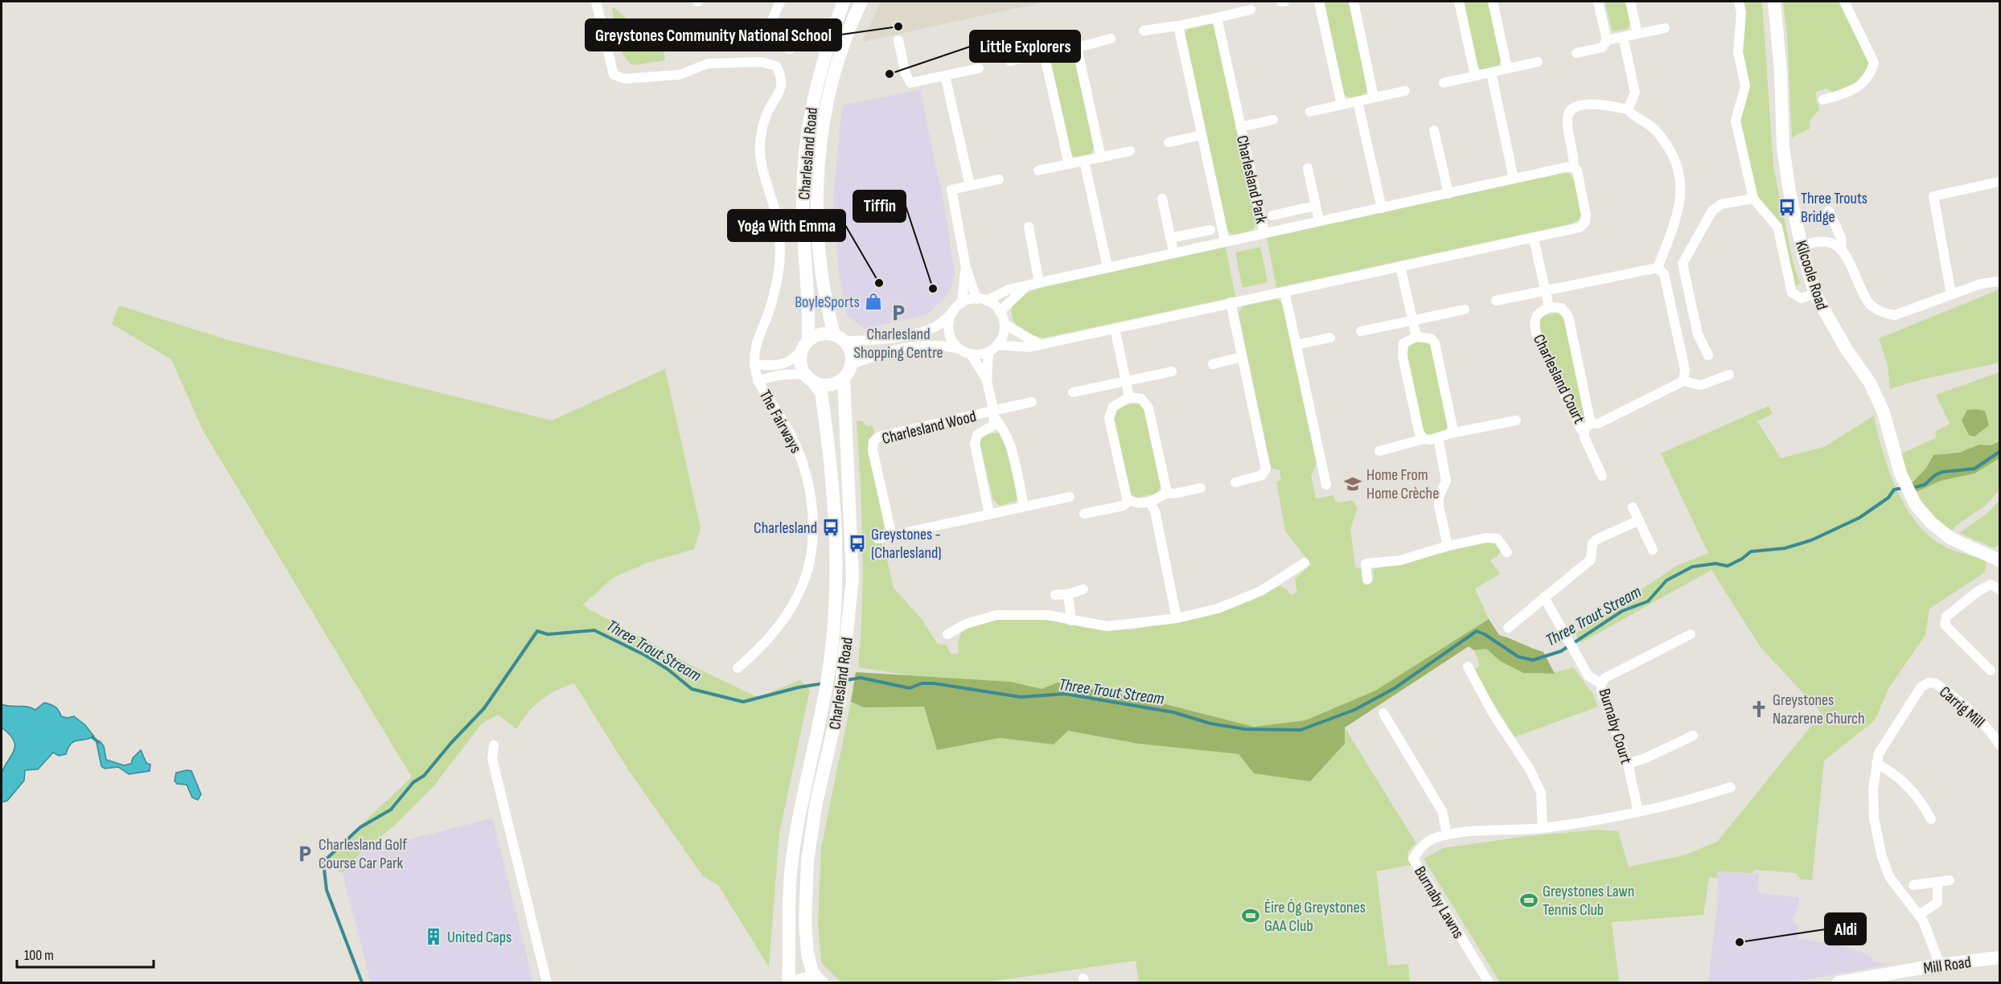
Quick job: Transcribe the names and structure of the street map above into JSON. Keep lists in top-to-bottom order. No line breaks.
{"streets":{"main road":["Charlesland Road","Kilcoole Road","Mill Road"],"street":["Charlesland Park","Charlesland Court","The Fairways","Charlesland Wood","Carrig Mill","Burnaby Court","Burnaby Lawns"]},"crossings":[["Charlesland Road","The Fairways"],["Carrig Mill","Mill Road"],["Burnaby Court","Burnaby Lawns"]],"water":["Three Trout Stream"],"places":{"other":["Greystones Community National School","Little Explorers","Yoga With Emma","Tiffin","Aldi"],"bus stop":["Three Trouts Bridge","Charlesland","Greystones - (Charlesland)"],"shop":["BoyleSports"],"parking":["Charlesland Shopping Centre","Charlesland Golf Course Car Park"],"school or university":["Home From Home Crèche"],"church":["Greystones Nazarene Church"],"sports":["Greystones Lawn Tennis Club","Éire Óg Greystones GAA Club"],"building":["United Caps"]},"scale_bar":"100 m"}
